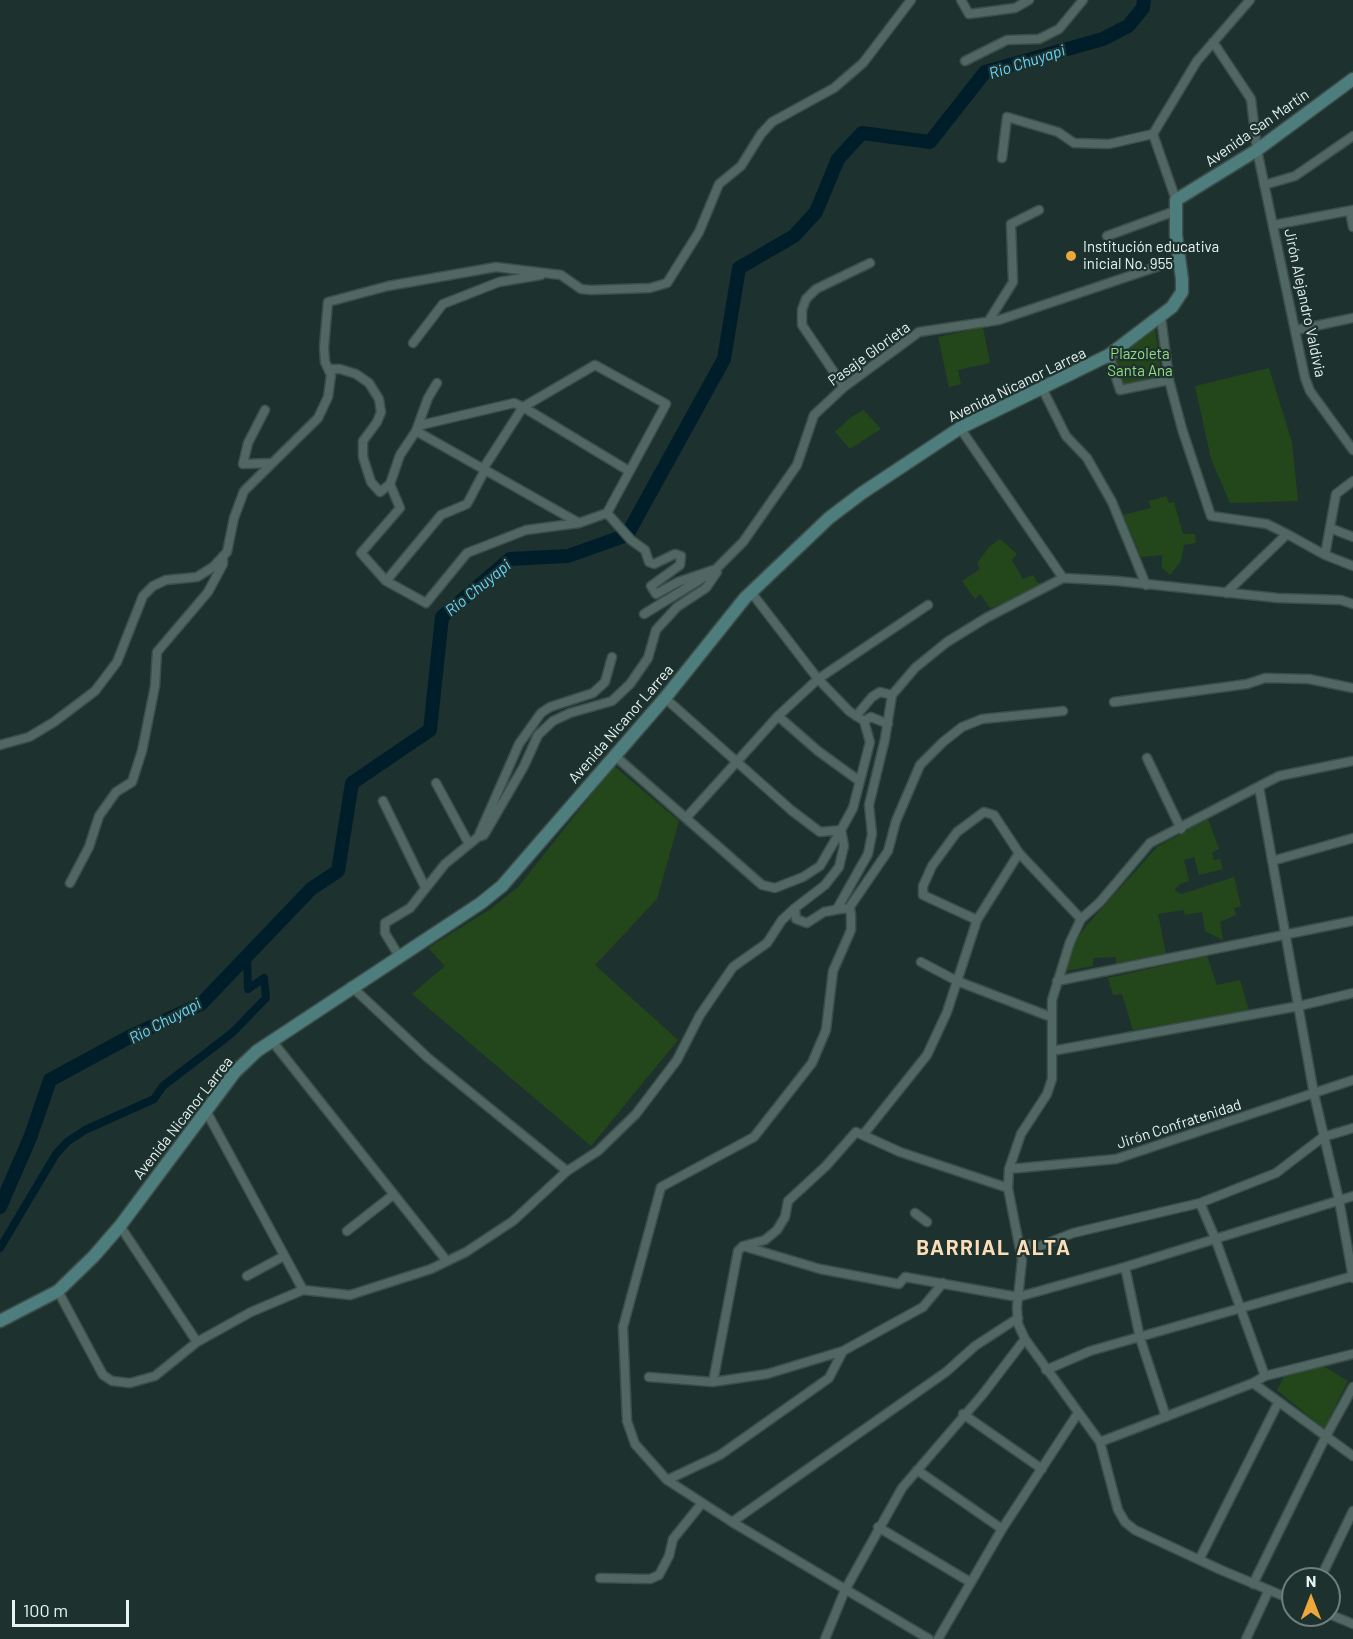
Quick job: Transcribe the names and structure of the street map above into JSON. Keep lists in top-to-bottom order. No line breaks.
{"streets":{"main road":["Avenida San Martín","Avenida Nicanor Larrea"],"street":["Jirón Alejandro Valdivia","Pasaje Glorieta","Jirón Confratenidad"]},"crossings":[["Avenida San Martín","Jirón Alejandro Valdivia"],["Avenida San Martín","Avenida Nicanor Larrea"],["Pasaje Glorieta","Avenida Nicanor Larrea"]],"districts":["BARRIAL ALTA"],"water":["Rio Chuyapi"],"parks":["Plazoleta Santa Ana"],"places":["Institución educativa inicial No. 955"],"scale_bar":"100 m","north":"top"}
